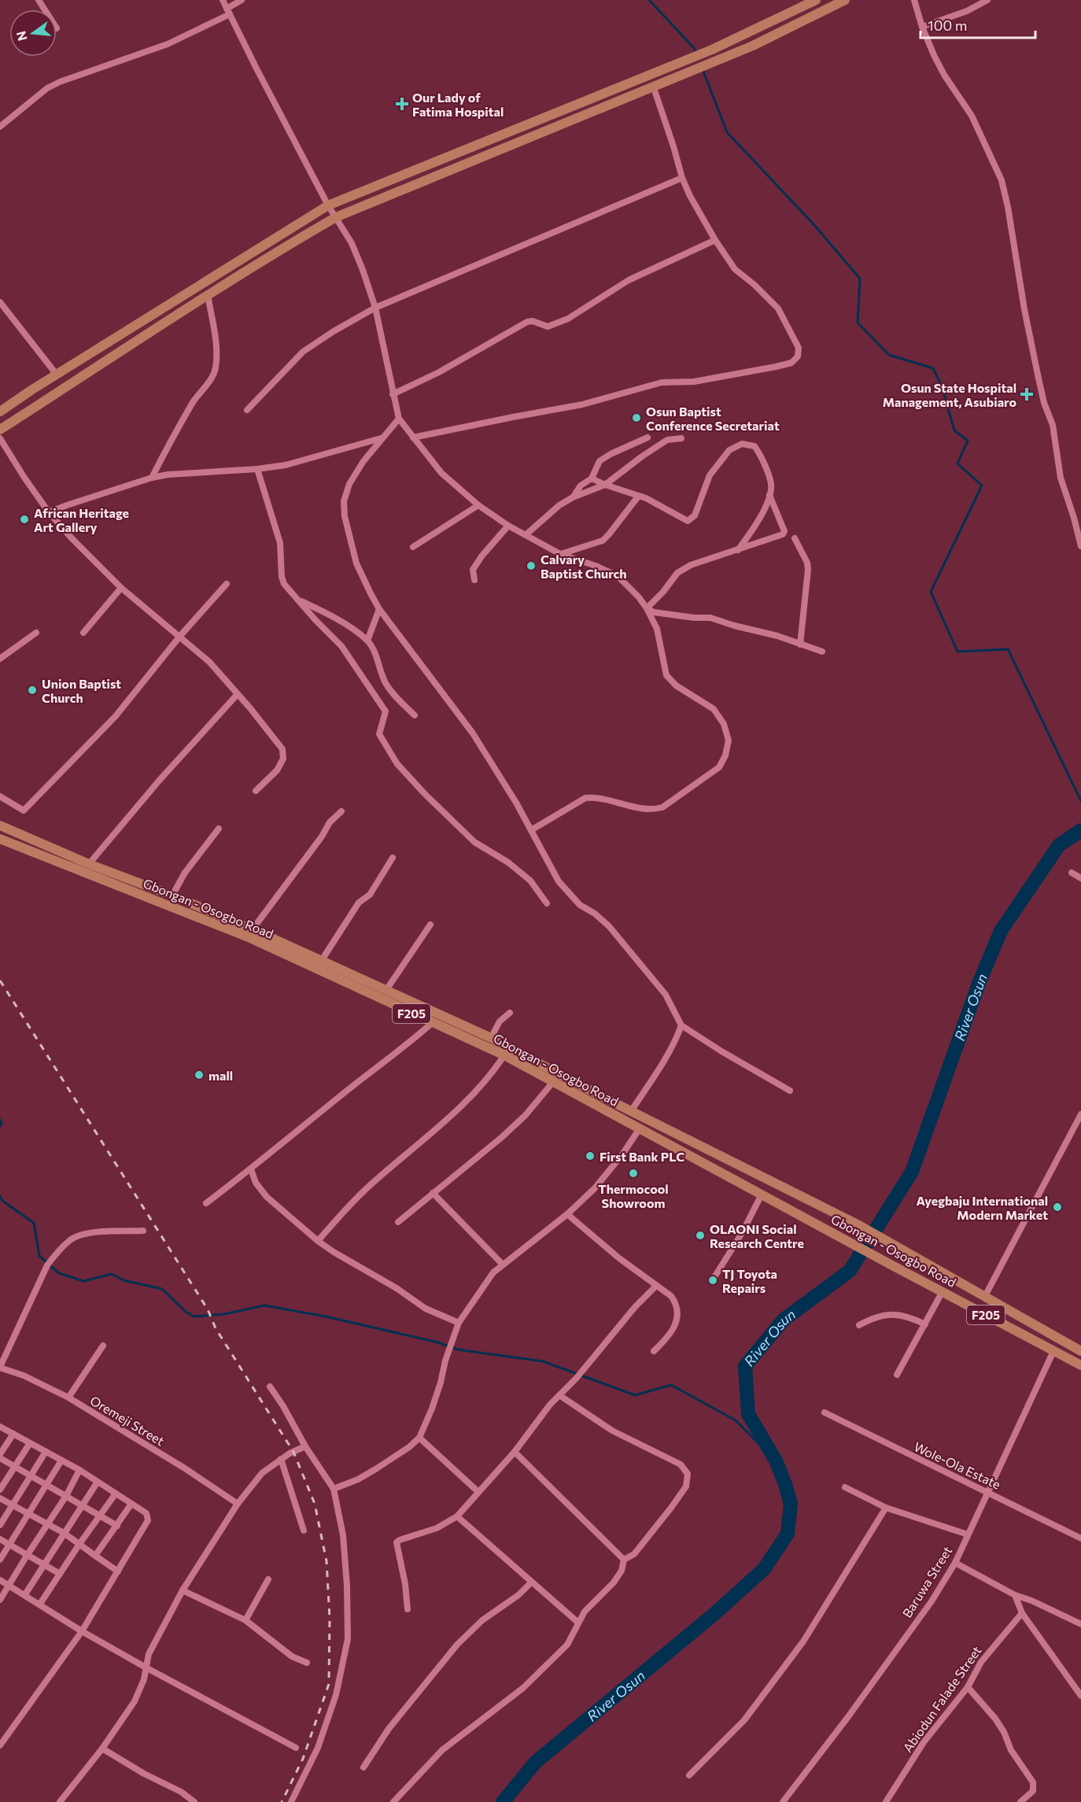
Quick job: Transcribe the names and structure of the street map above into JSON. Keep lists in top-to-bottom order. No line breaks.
{"streets":{"main road":["Gbongan - Osogbo Road","F205"],"street":["Oremeji Street","Wole-Ola Estate","Baruwa Street","Abiodun Falade Street"]},"crossings":[["Gbongan - Osogbo Road","Baruwa Street"],["Wole-Ola Estate","Baruwa Street"]],"water":["River Osun"],"places":{"health":["Our Lady of Fatima Hospital","Osun State Hospital Management, Asubiaro"],"other":["Osun Baptist Conference Secretariat","African Heritage Art Gallery","Calvary Baptist Church","Union Baptist Church","mall","First Bank PLC","Thermocool Showroom","Ayegbaju International Modern Market","OLAONI Social Research Centre","TJ Toyota Repairs"]},"scale_bar":"100 m","north":"left"}
